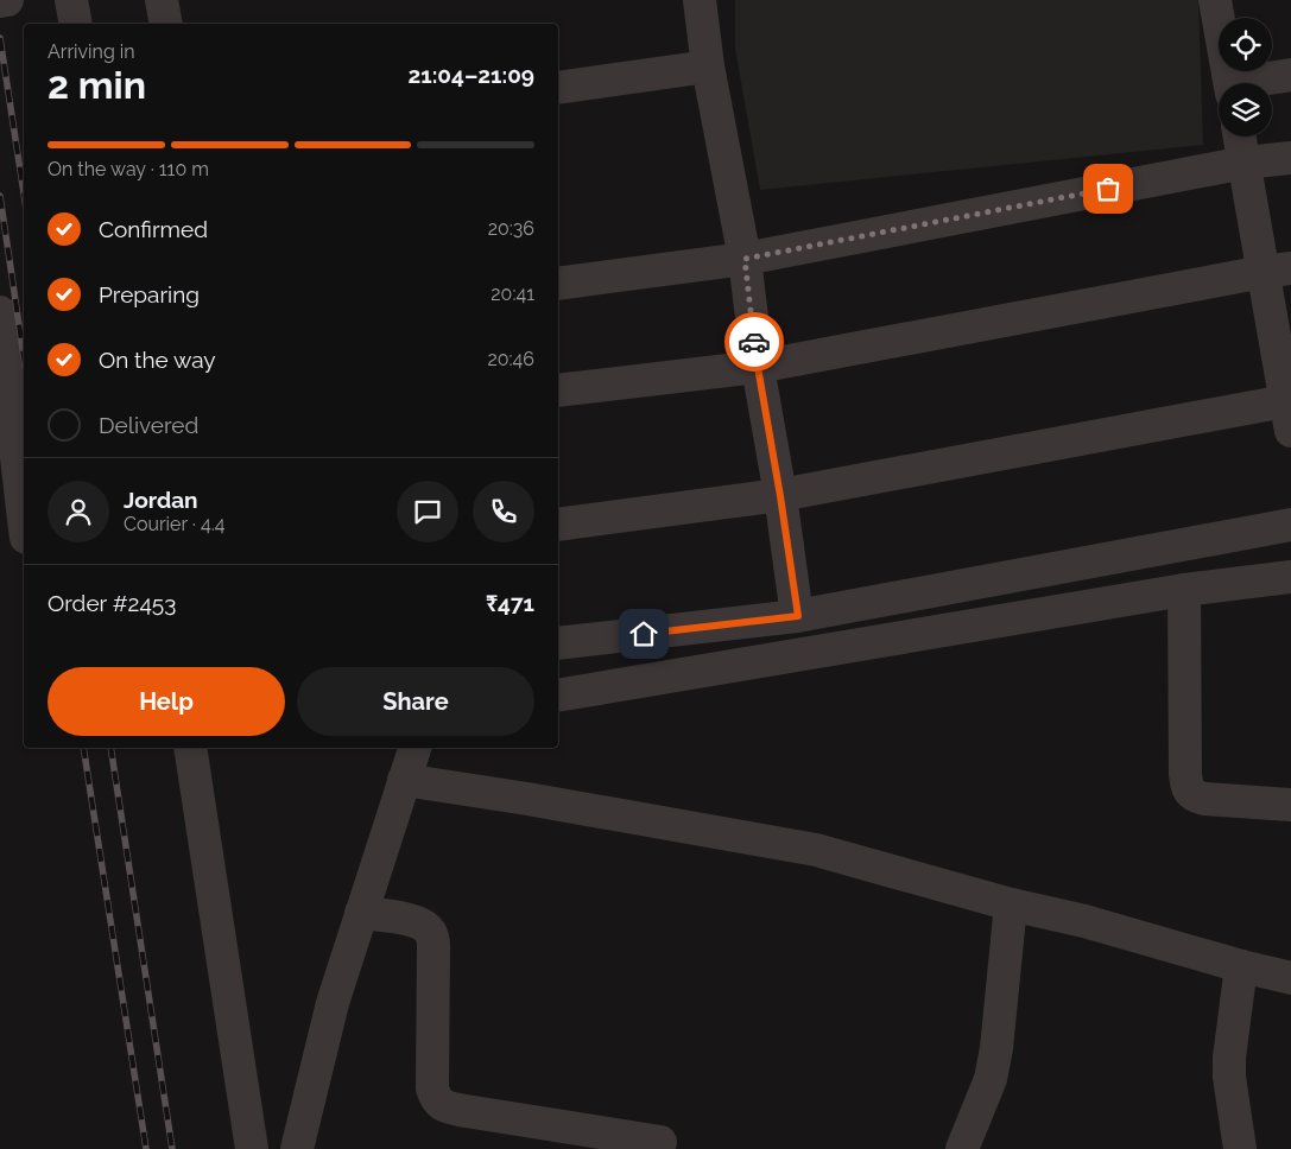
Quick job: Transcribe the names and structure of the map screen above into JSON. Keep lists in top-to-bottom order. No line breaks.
{"page":{"heading":["2 min","Arriving in","21:04–21:09"],"panel":["Jordan","Courier · 4.4","Order #2453","₹471"],"bar":"On the way · 110 m","list":[["Confirmed","20:36"],["Preparing","20:41"],["On the way","20:46"],"Delivered"],"buttons":["Help","Share"]}}
